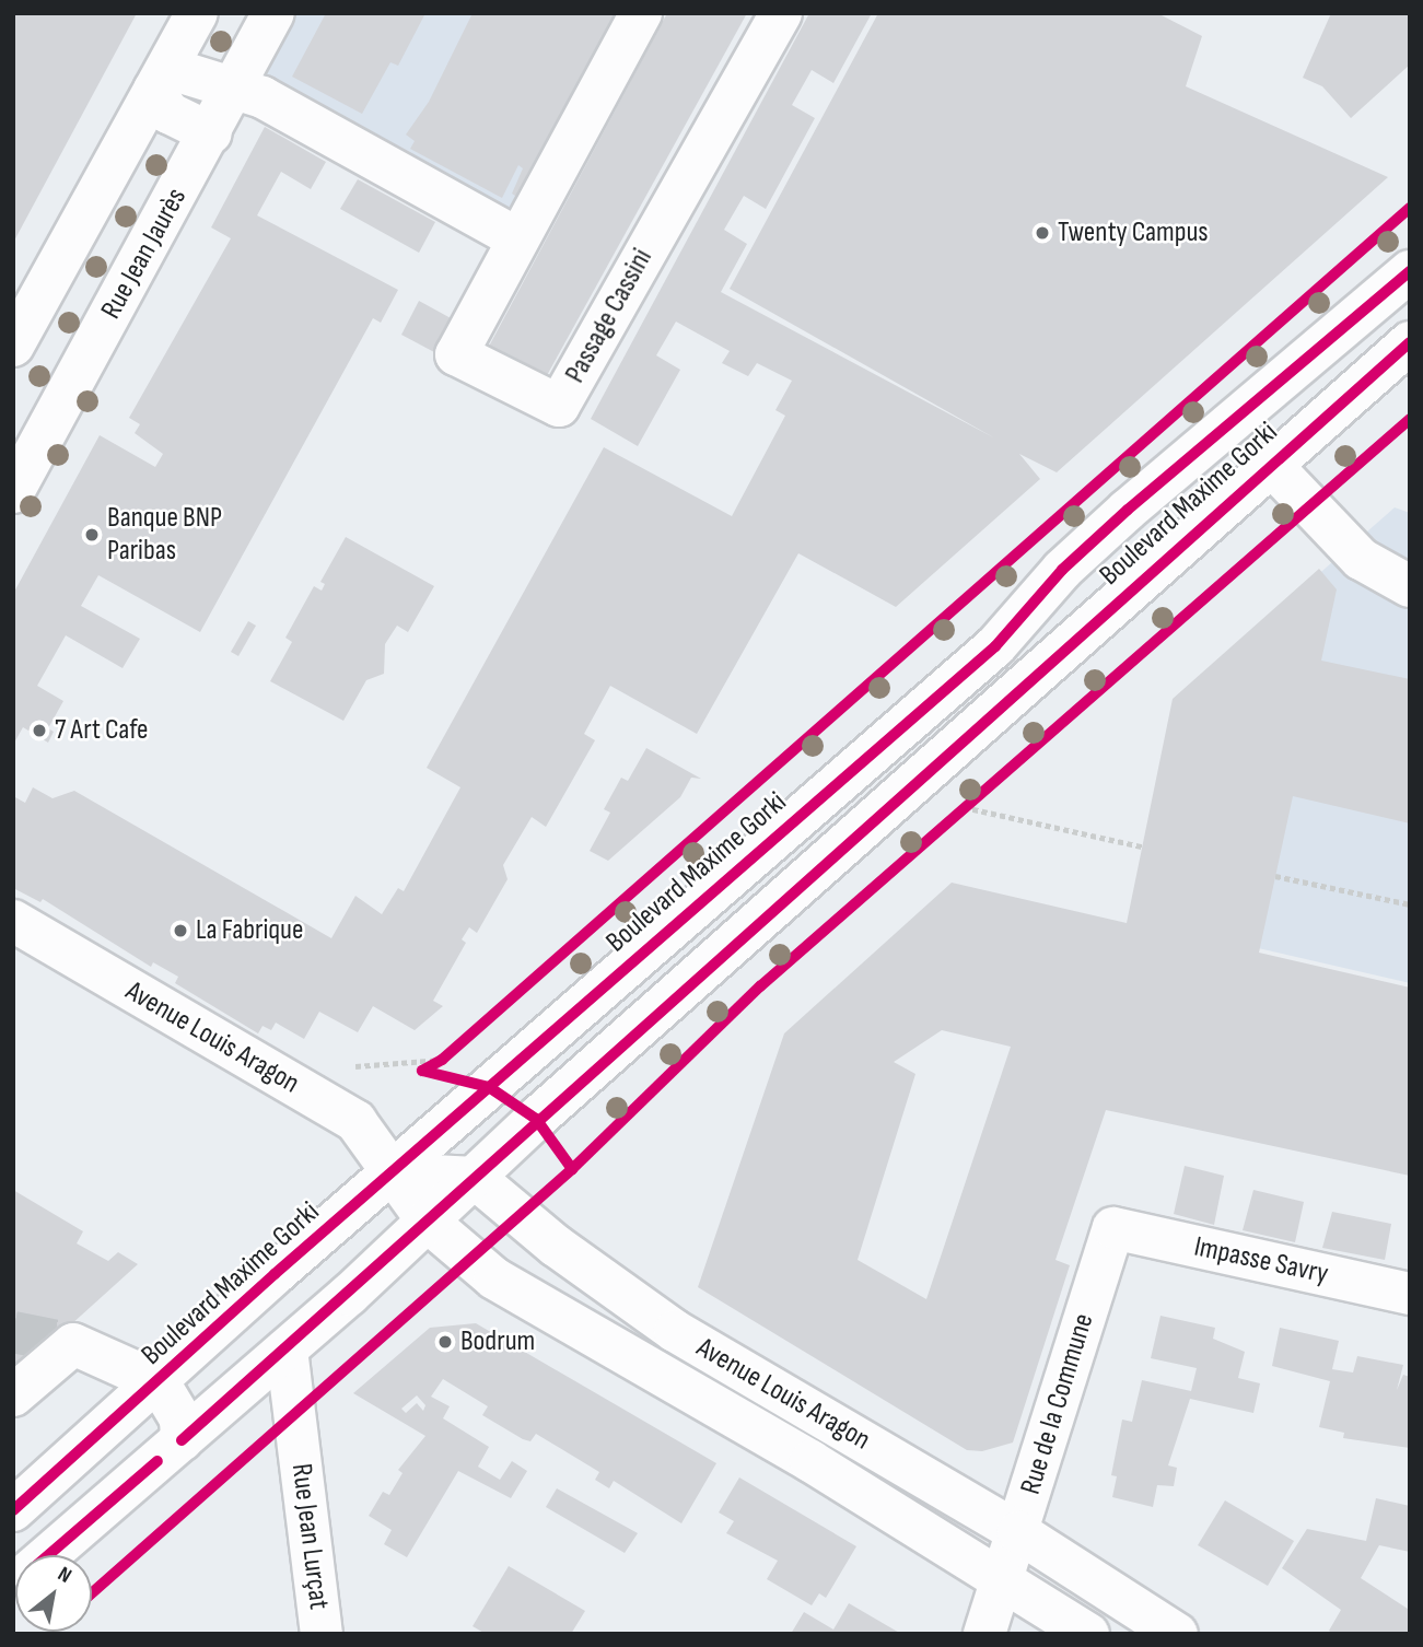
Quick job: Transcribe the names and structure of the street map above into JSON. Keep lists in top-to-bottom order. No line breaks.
{"streets":{"main road":["Rue Jean Jaurès","Passage Cassini","Boulevard Maxime Gorki","Avenue Louis Aragon","Impasse Savry","Rue de la Commune","Rue Jean Lurçat"]},"crossings":[["Boulevard Maxime Gorki","Avenue Louis Aragon"],["Boulevard Maxime Gorki","Rue Jean Lurçat"],["Avenue Louis Aragon","Rue de la Commune"],["Impasse Savry","Rue de la Commune"]],"places":["Twenty Campus","Banque BNP Paribas","7 Art Cafe","La Fabrique","Bodrum"],"north":"top right"}
